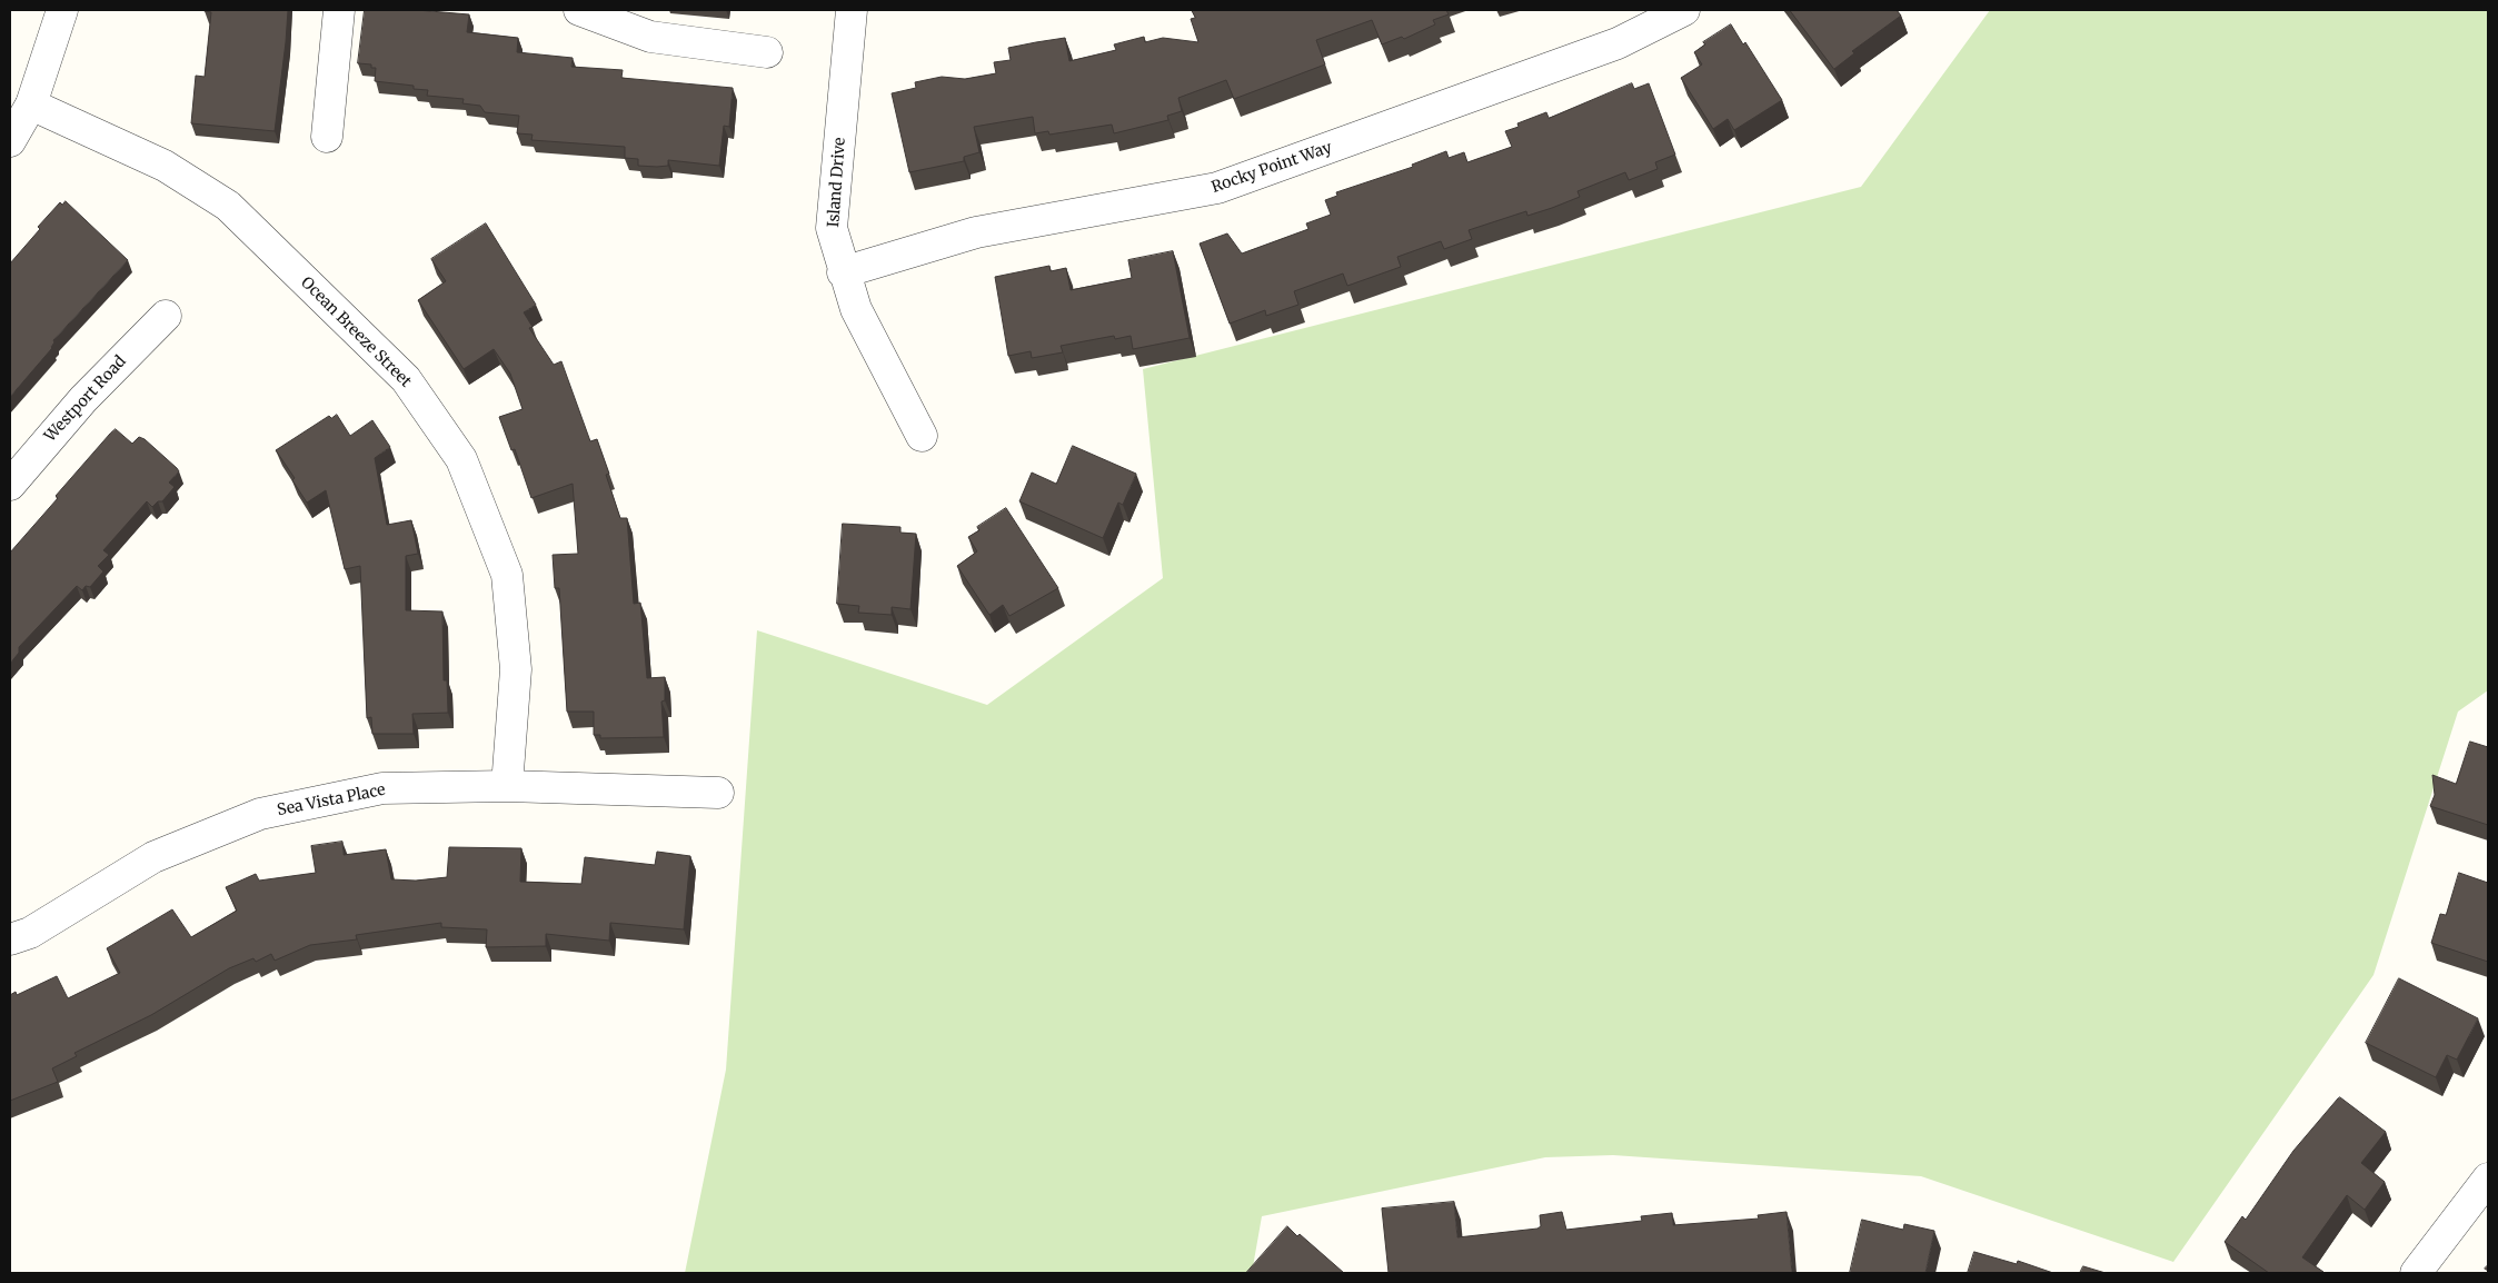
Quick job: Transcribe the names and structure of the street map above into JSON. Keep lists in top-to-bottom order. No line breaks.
{"streets":{"street":["Rocky Point Way","Island Drive","Ocean Breeze Street","Westport Road","Sea Vista Place"]},"crossings":[["Rocky Point Way","Island Drive"],["Ocean Breeze Street","Sea Vista Place"]]}
